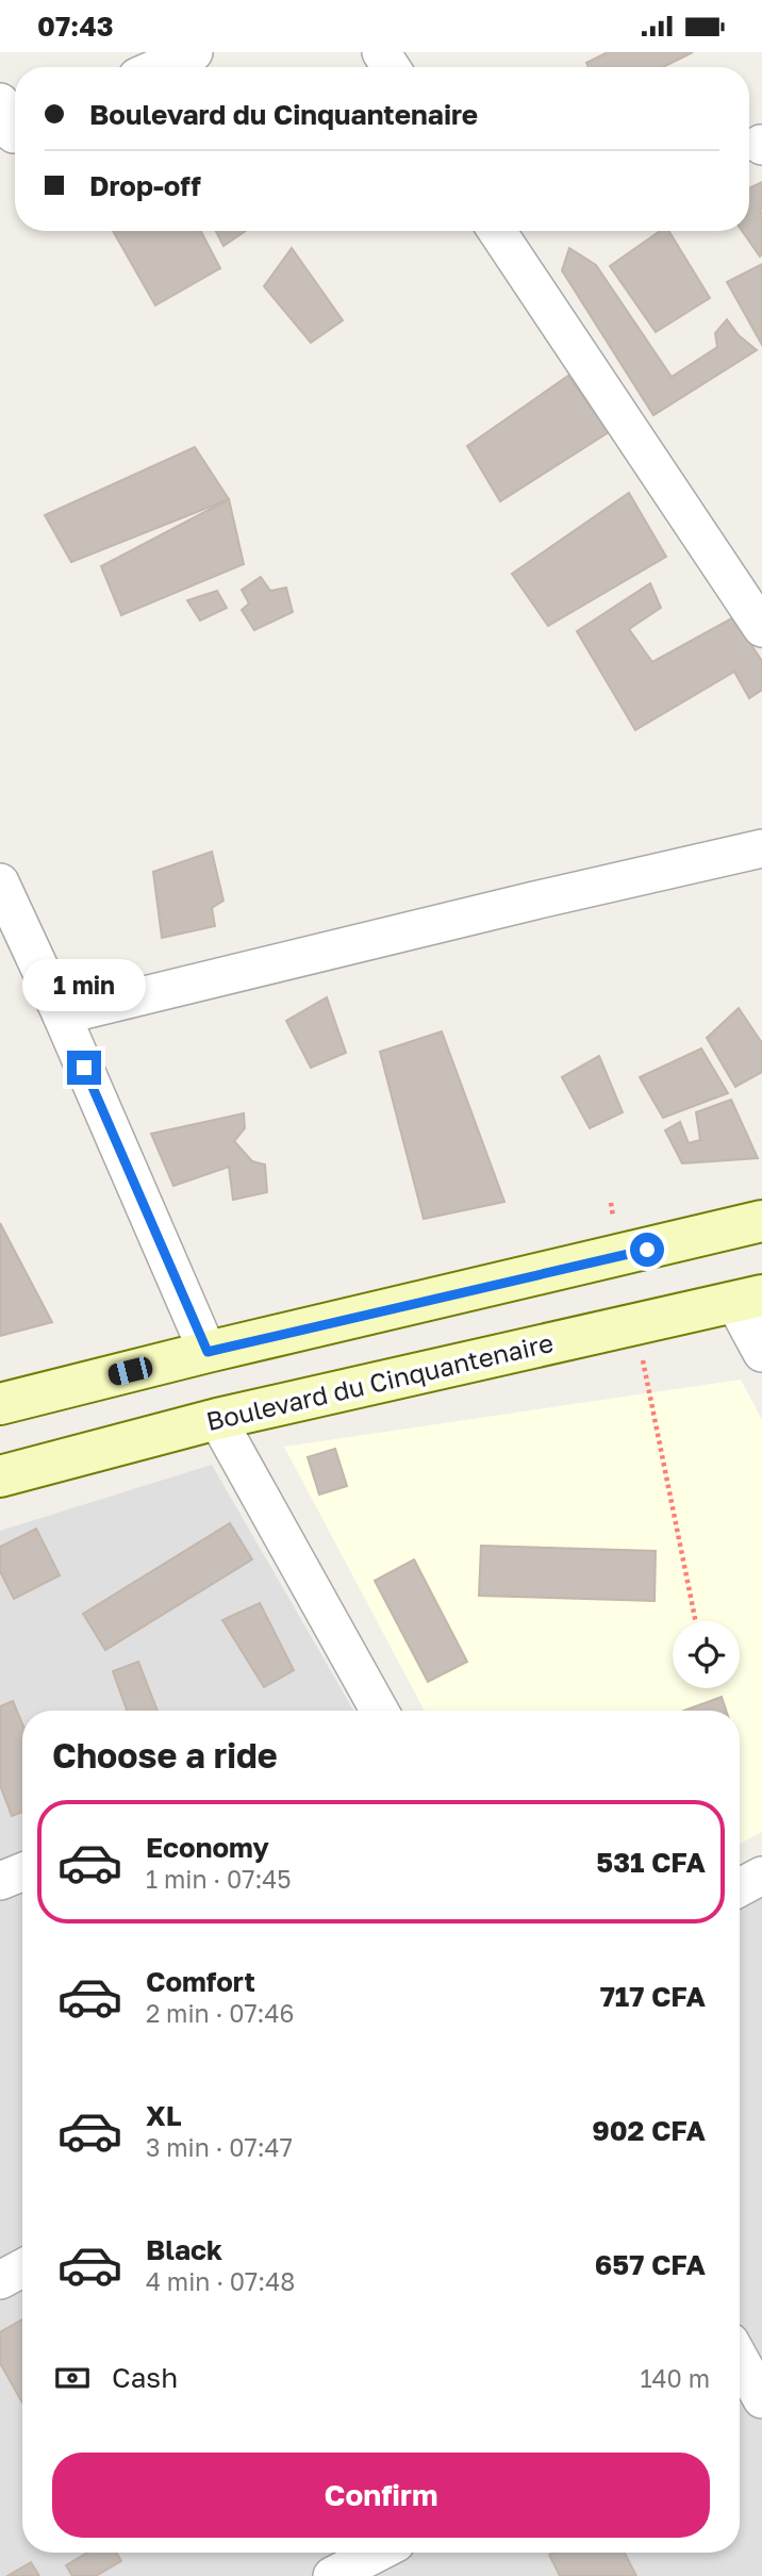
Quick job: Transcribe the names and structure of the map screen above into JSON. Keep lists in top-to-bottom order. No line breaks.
{"streets":{"main road":["Boulevard du Cinquantenaire"]},"page":{"status":"07:43","banner":["Boulevard du Cinquantenaire","Drop-off"],"bubble":"1 min","heading":"Choose a ride","list":[{"name":"Economy","note":"1 min · 07:45","value":"531 CFA"},{"name":"Comfort","note":"2 min · 07:46","value":"717 CFA"},{"name":"XL","note":"3 min · 07:47","value":"902 CFA"},{"name":"Black","note":"4 min · 07:48","value":"657 CFA"}],"pay":["Cash","140 m"],"buttons":"Confirm"}}
